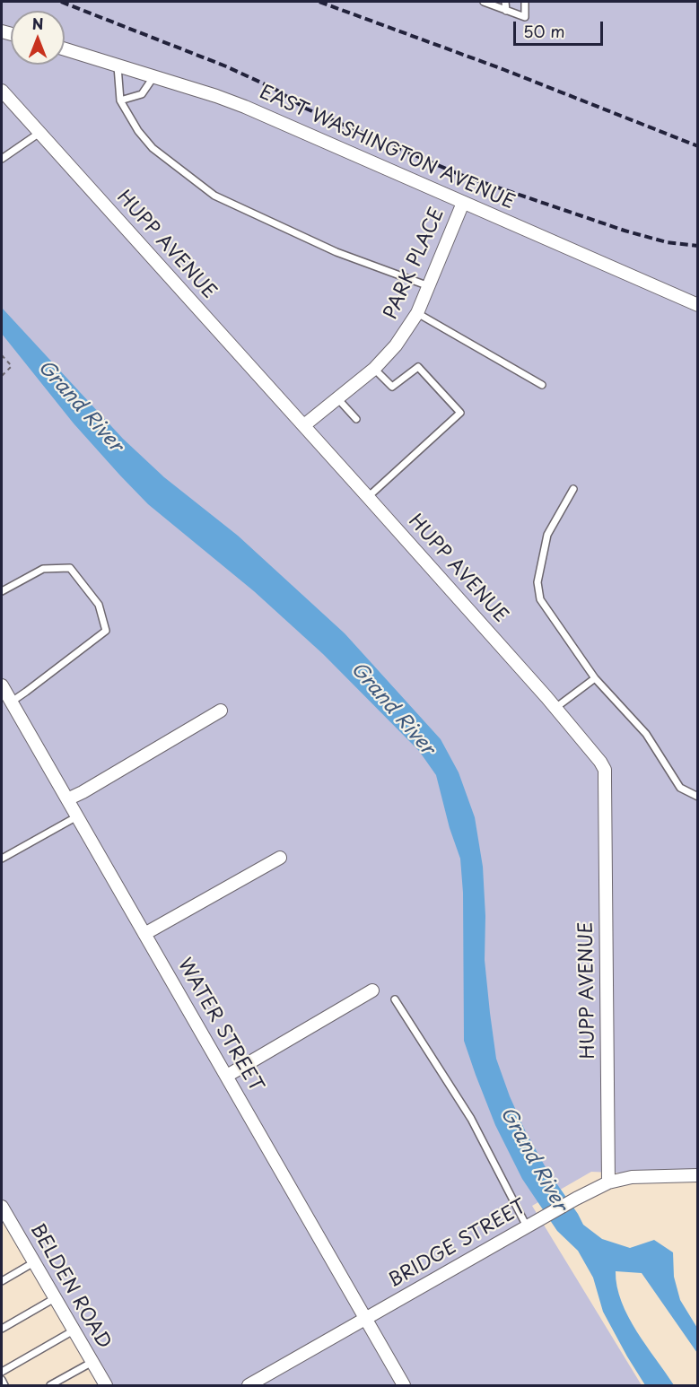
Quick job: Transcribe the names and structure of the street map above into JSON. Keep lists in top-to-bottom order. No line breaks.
{"streets":{"street":["EAST WASHINGTON AVENUE","HUPP AVENUE","PARK PLACE","WATER STREET","BRIDGE STREET","BELDEN ROAD"]},"crossings":[["EAST WASHINGTON AVENUE","PARK PLACE"],["HUPP AVENUE","PARK PLACE"],["HUPP AVENUE","BRIDGE STREET"],["WATER STREET","BRIDGE STREET"]],"water":["Grand River"],"scale_bar":"50 m","north":"top"}
